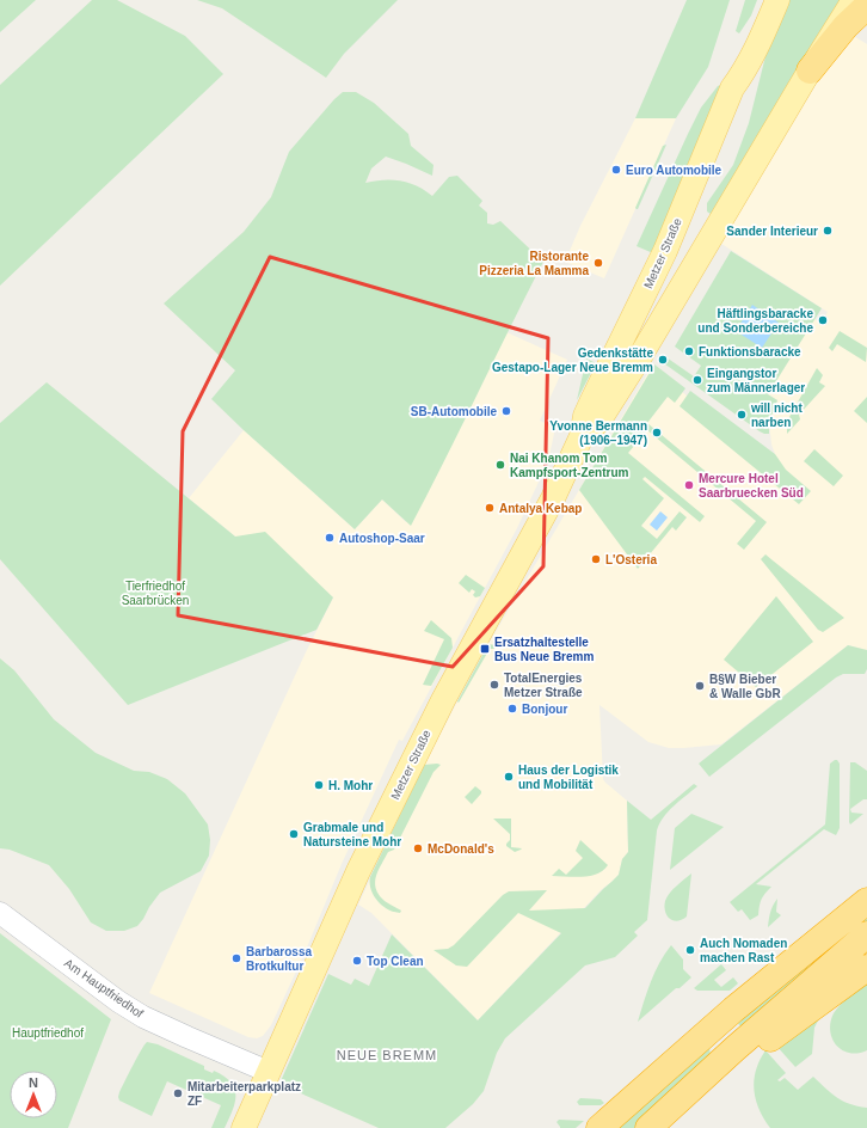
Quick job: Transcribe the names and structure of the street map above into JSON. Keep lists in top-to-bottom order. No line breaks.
{"streets":{"main road":["Metzer Straße","Am Hauptfriedhof"]},"crossings":[["Metzer Straße","Am Hauptfriedhof"]],"districts":["NEUE BREMM"],"parks":["Tierfriedhof Saarbrücken","Hauptfriedhof"],"places":{"other":["Euro Automobile","Sander Interieur","Ristorante Pizzeria La Mamma","Häftlingsbaracke und Sonderbereiche","Funktionsbaracke","Gedenkstätte Gestapo-Lager Neue Bremm","Eingangstor zum Männerlager","SB-Automobile","will nicht narben","Yvonne Bermann (1906–1947)","Nai Khanom Tom Kampfsport-Zentrum","Mercure Hotel Saarbruecken Süd","Antalya Kebap","Autoshop-Saar","L'Osteria","TotalEnergies Metzer Straße","B§W Bieber & Walle GbR","Bonjour","Haus der Logistik und Mobilität","H. Mohr","Grabmale und Natursteine Mohr","McDonald's","Auch Nomaden machen Rast","Barbarossa Brotkultur","Top Clean","Mitarbeiterparkplatz ZF"],"transit":["Ersatzhaltestelle Bus Neue Bremm"]},"north":"top"}
